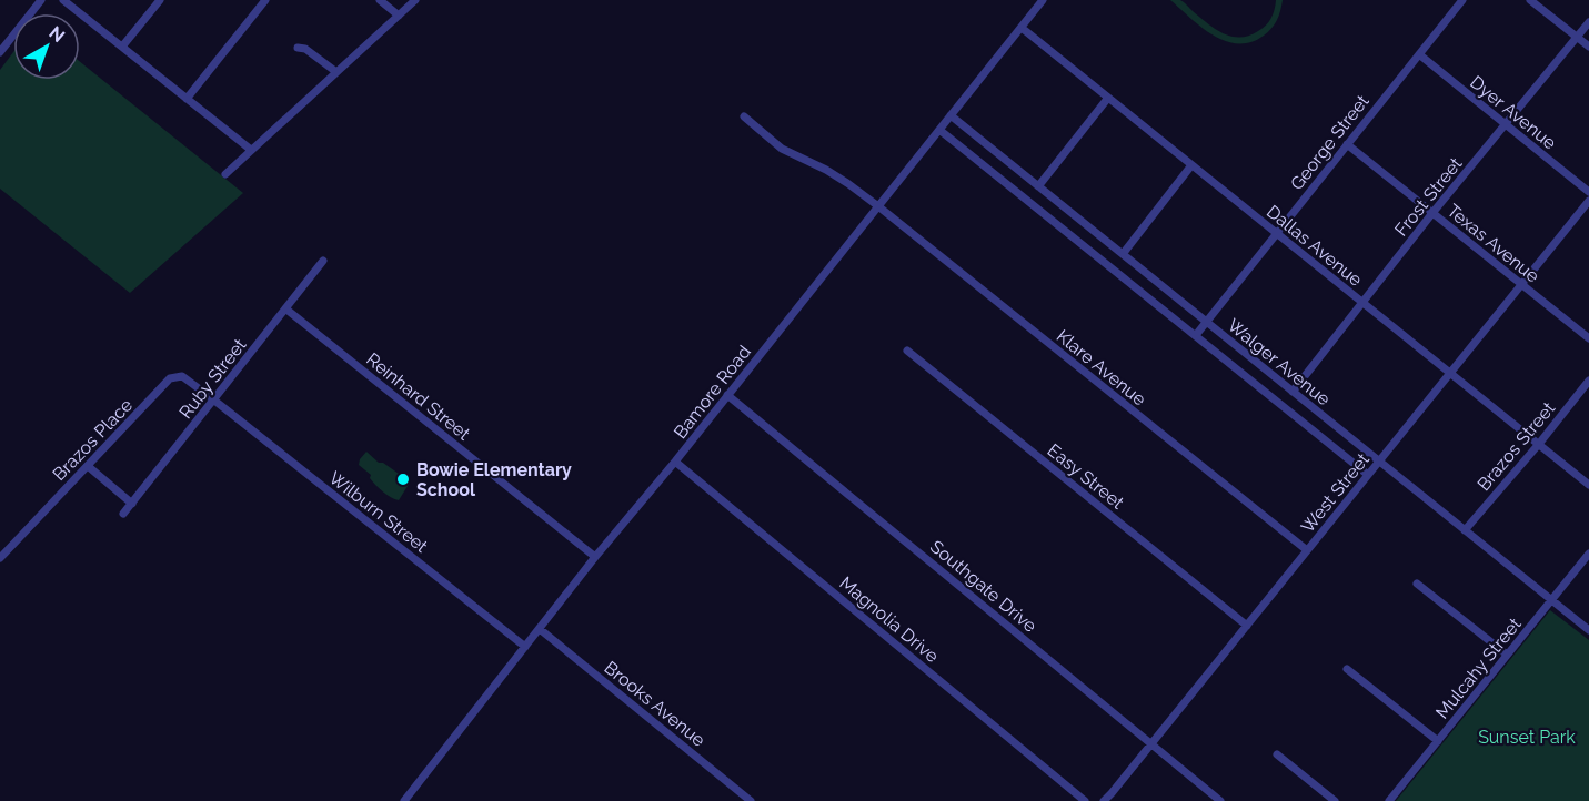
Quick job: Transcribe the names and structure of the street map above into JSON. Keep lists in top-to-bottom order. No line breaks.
{"streets":{"street":["Dyer Avenue","George Street","Frost Street","Texas Avenue","Dallas Avenue","Walger Avenue","Klare Avenue","Ruby Street","Bamore Road","Reinhard Street","Brazos Place","Brazos Street","Easy Street","West Street","Wilburn Street","Southgate Drive","Magnolia Drive","Mulcahy Street","Brooks Avenue"]},"crossings":[["Dyer Avenue","George Street"],["Dyer Avenue","Frost Street"],["George Street","Texas Avenue"],["George Street","Dallas Avenue"],["George Street","Walger Avenue"],["Frost Street","Texas Avenue"],["Frost Street","Dallas Avenue"],["Frost Street","Walger Avenue"],["Texas Avenue","West Street"],["Dallas Avenue","Bamore Road"],["Dallas Avenue","Brazos Street"],["Dallas Avenue","West Street"],["Walger Avenue","Bamore Road"],["Walger Avenue","Brazos Street"],["Walger Avenue","West Street"],["Walger Avenue","Mulcahy Street"],["Klare Avenue","Bamore Road"],["Klare Avenue","West Street"],["Ruby Street","Reinhard Street"],["Ruby Street","Brazos Place"],["Ruby Street","Wilburn Street"],["Bamore Road","Reinhard Street"],["Bamore Road","Wilburn Street"],["Bamore Road","Southgate Drive"],["Bamore Road","Magnolia Drive"],["Bamore Road","Brooks Avenue"],["Brazos Place","Wilburn Street"],["Easy Street","West Street"],["West Street","Southgate Drive"]],"parks":["Sunset Park"],"places":["Bowie Elementary School"],"north":"top right"}
